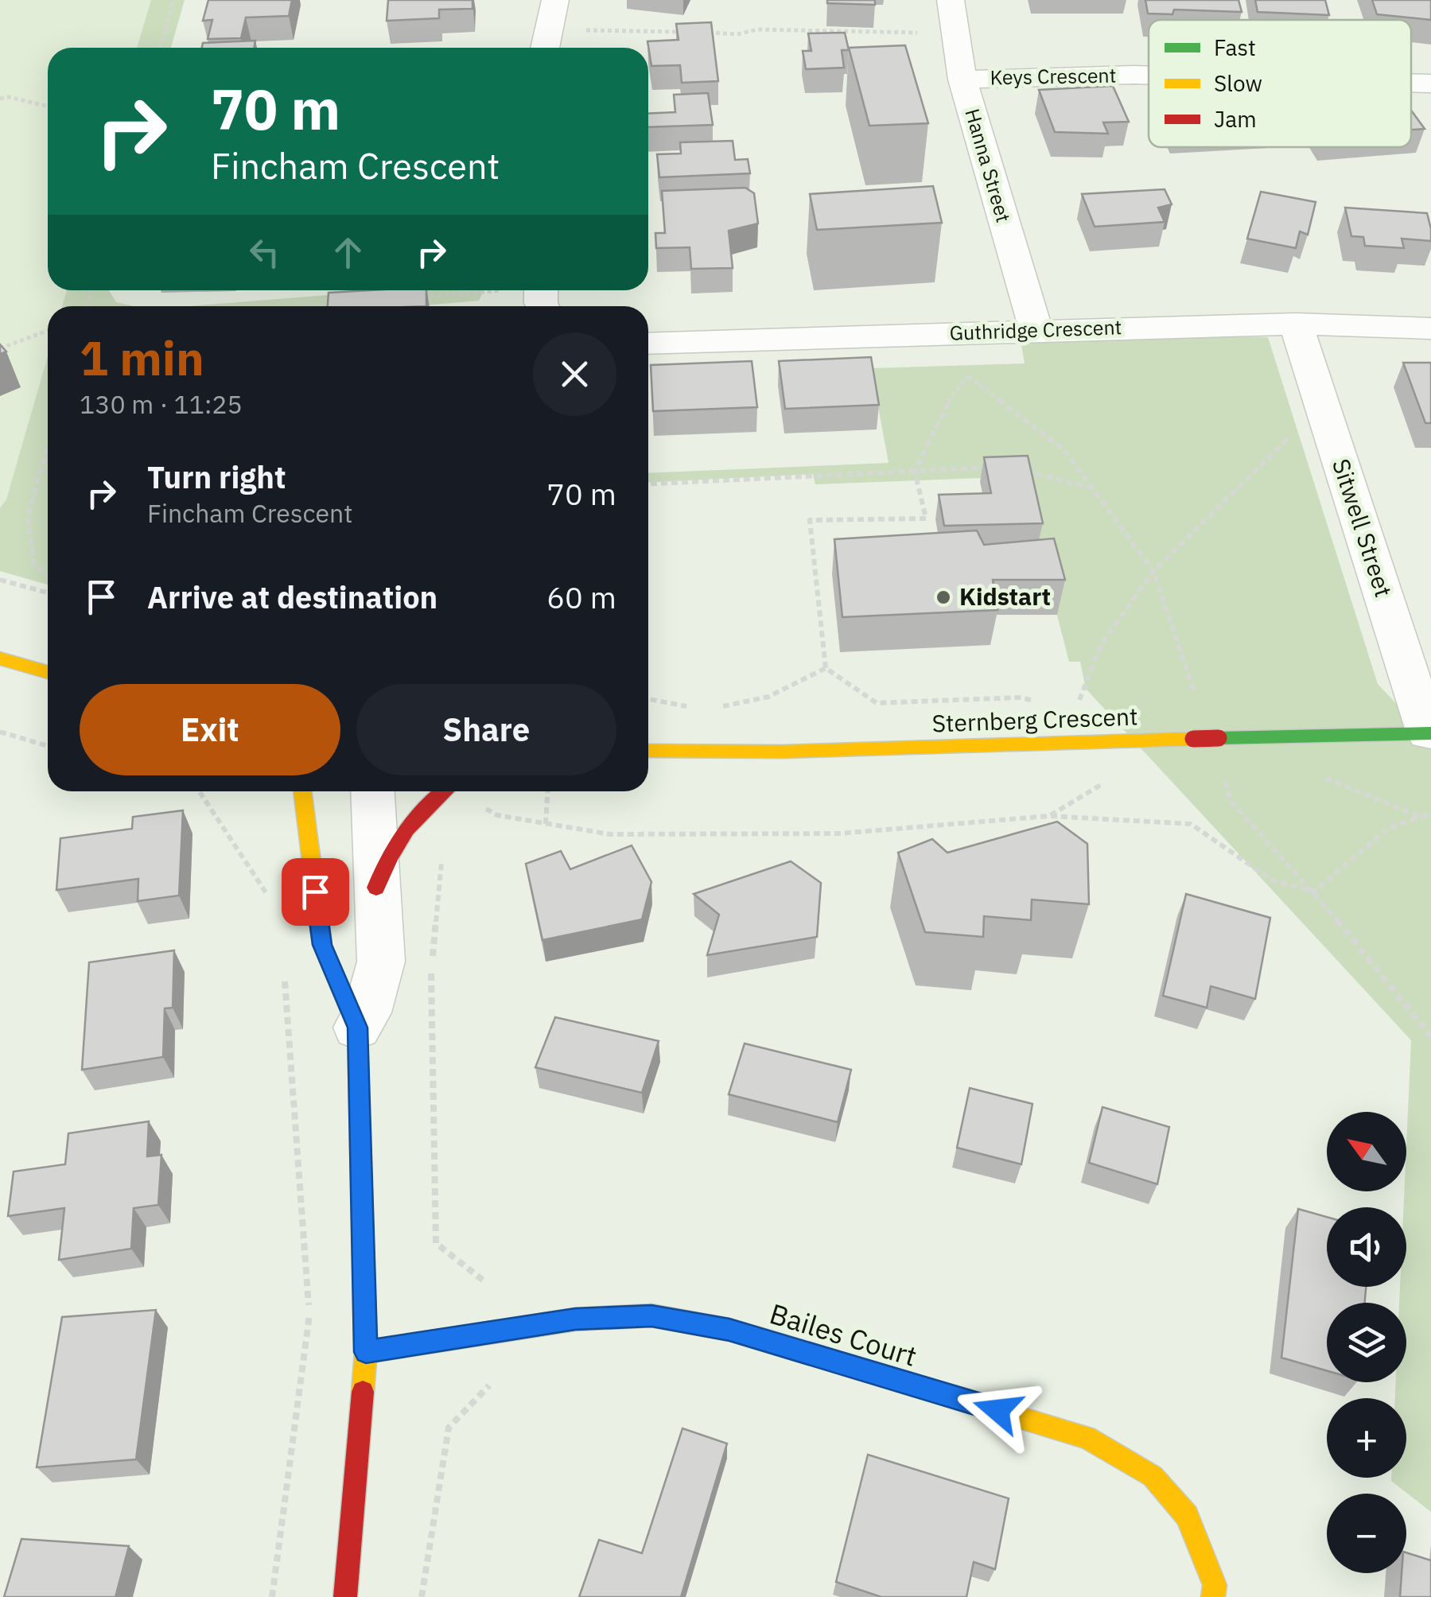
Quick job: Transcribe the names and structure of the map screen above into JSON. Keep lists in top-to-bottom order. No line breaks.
{"streets":{"street":["Keys Crescent","Hanna Street","Guthridge Crescent","Sitwell Street","Sternberg Crescent","Bailes Court"]},"crossings":[["Keys Crescent","Hanna Street"],["Hanna Street","Guthridge Crescent"],["Guthridge Crescent","Sitwell Street"],["Sitwell Street","Sternberg Crescent"]],"places":["Kidstart"],"legend":["Fast","Slow","Jam"],"north":"top left","page":{"turn":["70 m","Fincham Crescent"],"heading":["1 min","130 m · 11:25"],"list":[{"name":"Turn right","note":"Fincham Crescent","value":"70 m"},{"name":"Arrive at destination","value":"60 m"}],"buttons":["Exit","Share"],"map_buttons":["+","−"]}}
